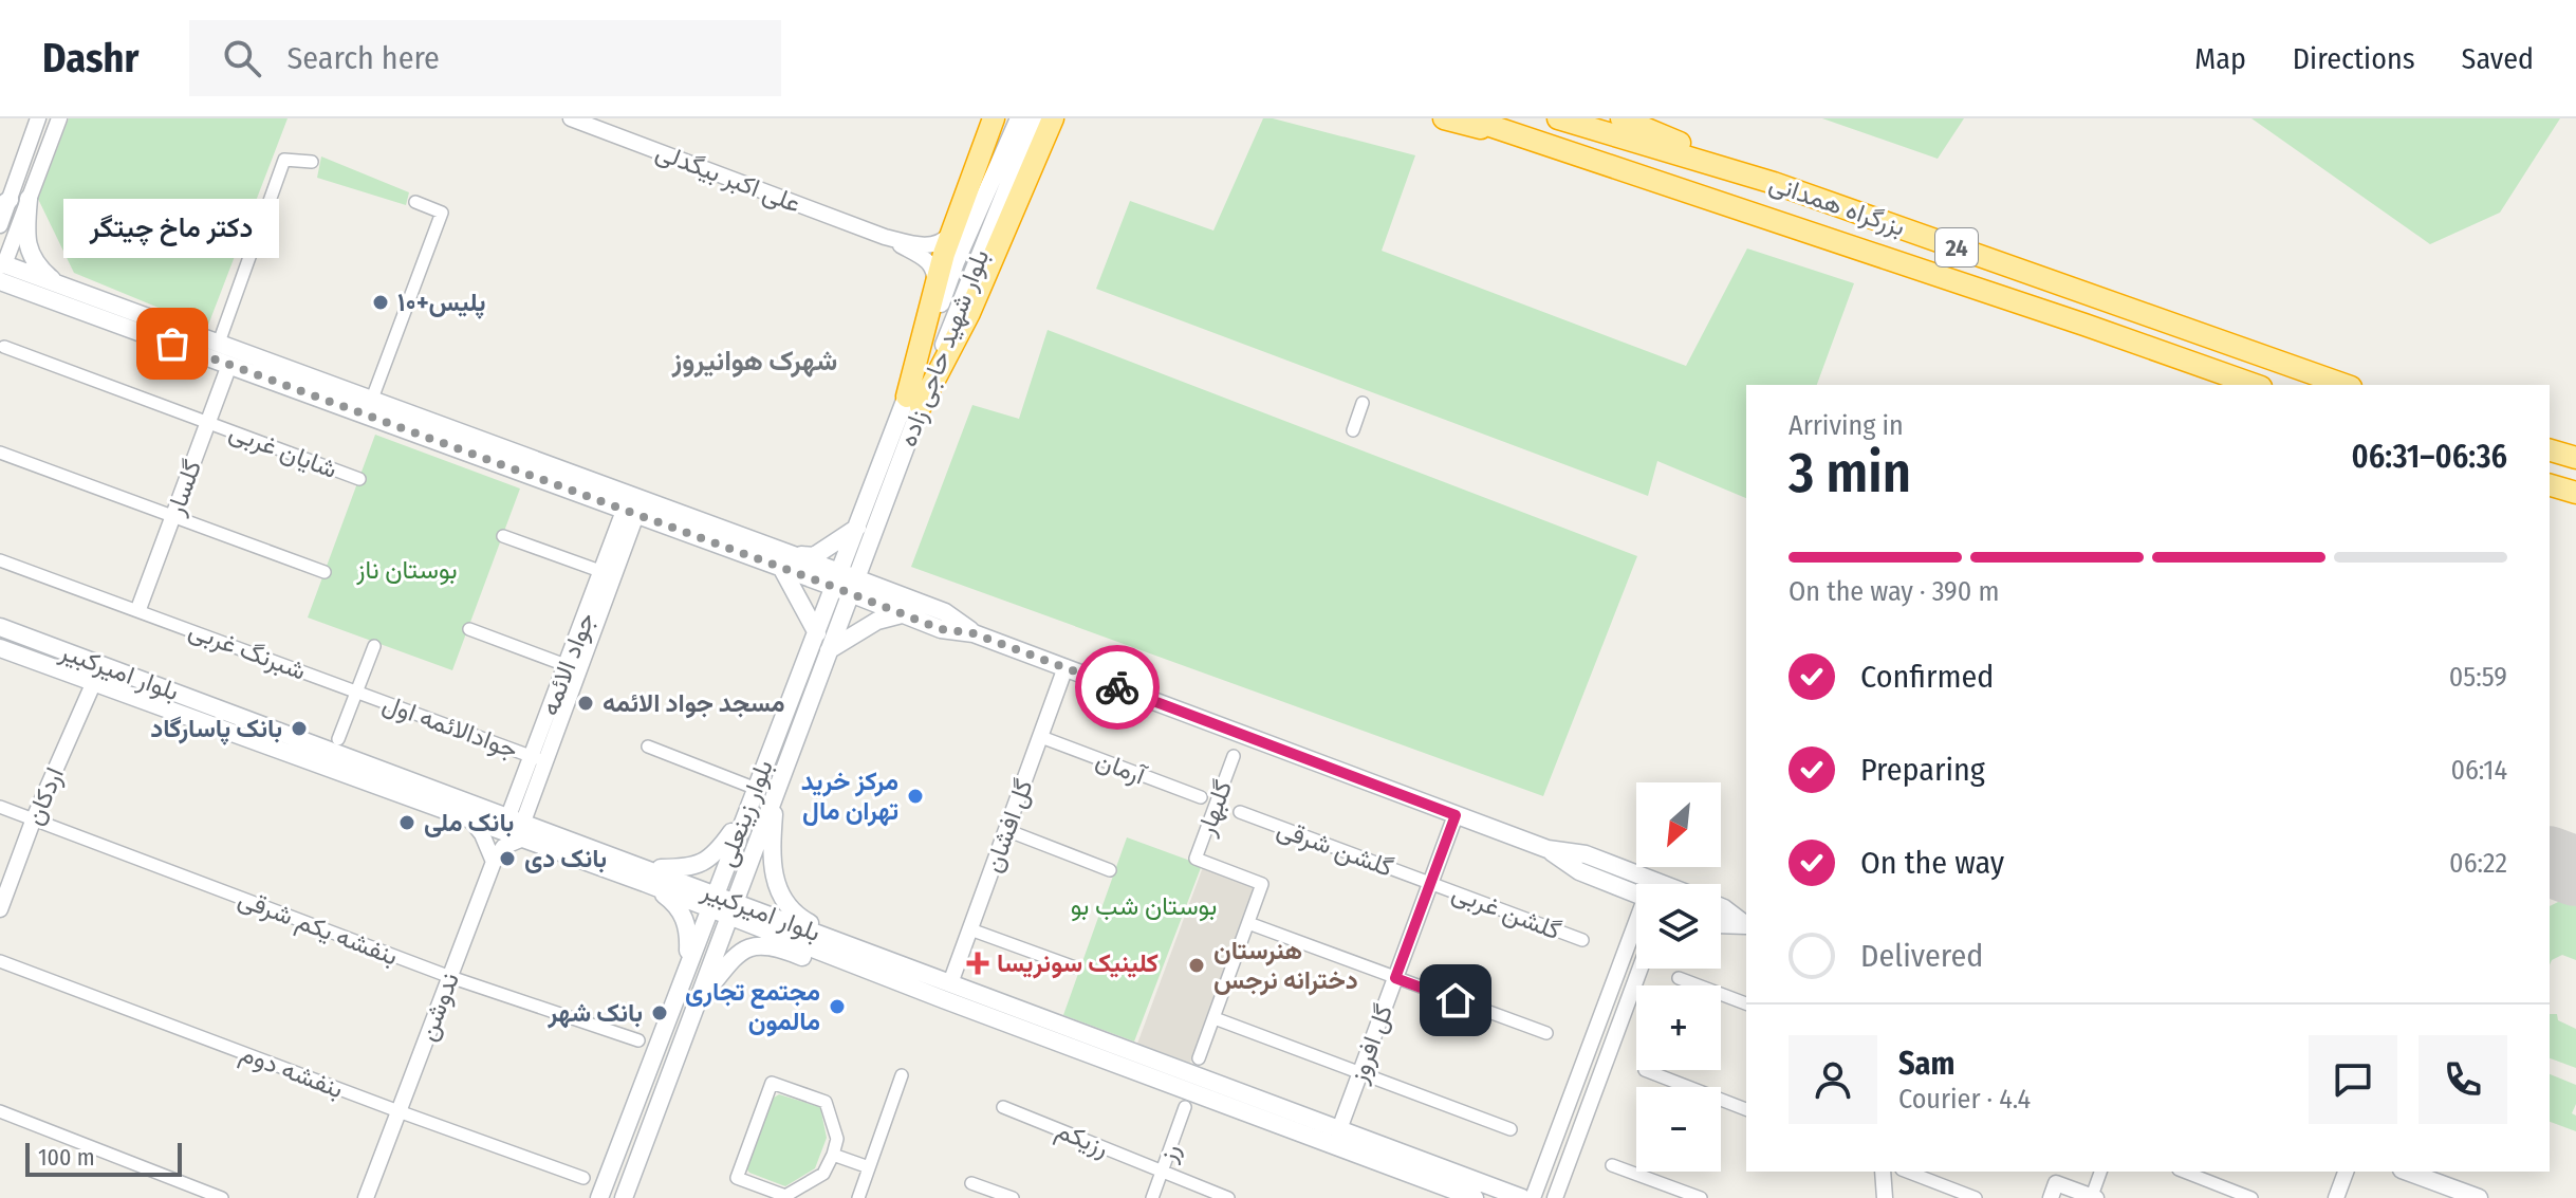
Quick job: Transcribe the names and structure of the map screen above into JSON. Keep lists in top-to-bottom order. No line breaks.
{"streets":{"highway":["بزرگراه همدانی","24"],"main road":["بلوار شهید حاجی زاده","بلوار امیرکبیر","بلوار زینعلی"],"street":["علی اکبر بیگدلی","شایان غربی","گلسار","شبرنگ غربی","جواد الائمه","جوادالائمه اول","آرمان","اردکان","گلبهار","گل افشان","گلشن شرقی","گلشن غربی","بنفشه یکم شرقی","ندوشن","گل افروز","بنفشه دوم","رزیکم","رز"]},"crossings":[["بلوار شهید حاجی زاده","بلوار زینعلی"],["شایان غربی","گلسار"],["گلسار","شبرنگ غربی"],["شبرنگ غربی","جوادالائمه اول"],["جواد الائمه","بلوار امیرکبیر"],["جواد الائمه","جوادالائمه اول"],["بلوار امیرکبیر","اردکان"],["بلوار امیرکبیر","بلوار زینعلی"],["بلوار امیرکبیر","گل افشان"],["بلوار امیرکبیر","گل افروز"],["آرمان","گل افشان"],["اردکان","بنفشه یکم شرقی"],["گلشن شرقی","گلشن غربی"],["گلشن شرقی","گل افروز"],["گلشن غربی","گل افروز"],["بنفشه یکم شرقی","ندوشن"],["ندوشن","بنفشه دوم"],["رزیکم","رز"]],"districts":["شهرک هوانیروز"],"parks":["بوستان ناز","بوستان شب بو"],"places":{"other":["پلیس+۱۰","دکتر ماخ چیتگر","مسجد جواد الائمه","بانک پاسارگاد","مرکز خرید تهران مال","بانک ملی","بانک دی","هنرستان دخترانه نرجس","مجتمع تجاری مالمون","بانک شهر"],"health":["کلینیک سونریسا"]},"scale_bar":"100 m","north":"bottom left","page":{"header":"Dashr","search":"Search here","nav":["Map","Directions","Saved"],"bubble":"دکتر ماخ چیتگر","heading":["3 min","Arriving in","06:31–06:36"],"panel":["Sam","Courier · 4.4"],"bar":"On the way · 390 m","list":[["Confirmed","05:59"],["Preparing","06:14"],["On the way","06:22"],"Delivered"],"map_buttons":["+","−"],"scale":"100 m"}}
